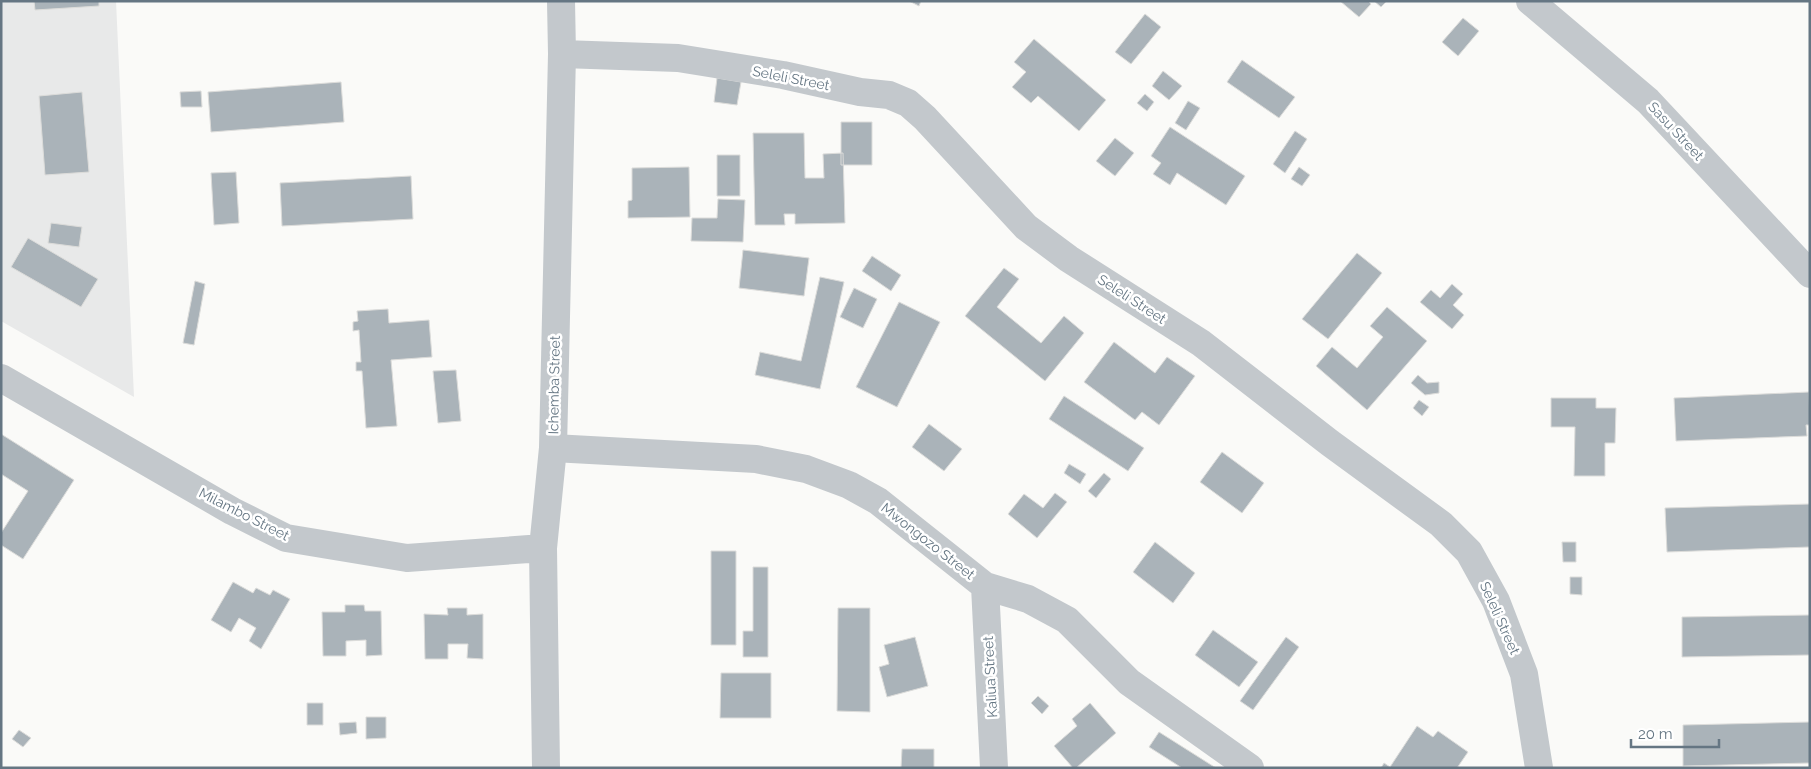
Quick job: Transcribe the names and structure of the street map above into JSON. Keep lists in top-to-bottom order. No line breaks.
{"streets":{"street":["Seleli Street","Sasu Street","Ichemba Street","Milambo Street","Mwongozo Street","Kaliua Street"]},"crossings":[["Seleli Street","Ichemba Street"],["Ichemba Street","Milambo Street"],["Ichemba Street","Mwongozo Street"],["Mwongozo Street","Kaliua Street"]],"scale_bar":"20 m"}
